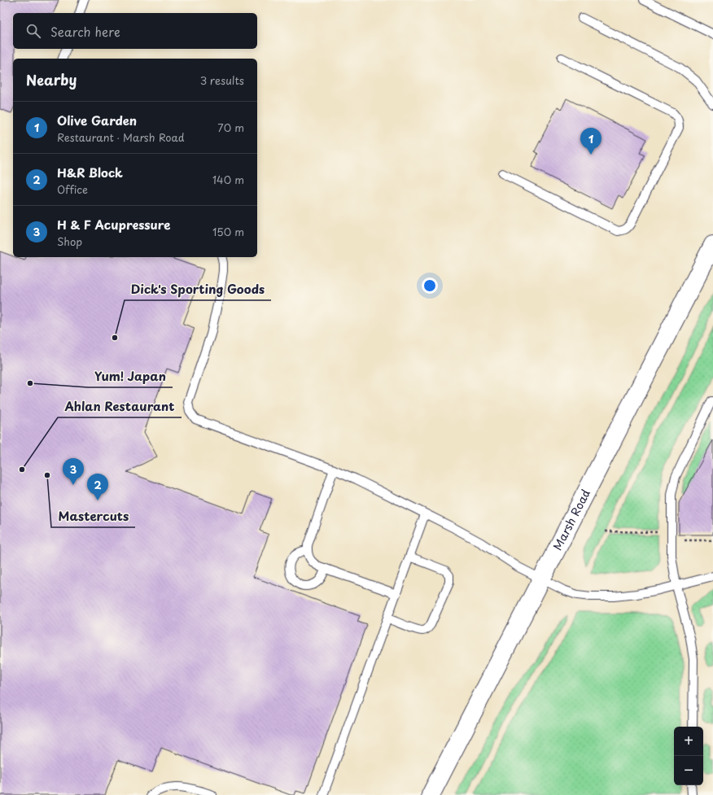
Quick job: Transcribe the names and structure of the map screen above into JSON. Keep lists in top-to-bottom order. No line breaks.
{"streets":{"main road":["Marsh Road"]},"places":["Dick's Sporting Goods","Yum! Japan","Ahlan Restaurant","Mastercuts"],"page":{"search":"Search here","heading":["Nearby","3 results"],"list":[{"mark":"1","name":"Olive Garden","note":"Restaurant · Marsh Road","value":"70 m"},{"mark":"2","name":"H&R Block","note":"Office","value":"140 m"},{"mark":"3","name":"H & F Acupressure","note":"Shop","value":"150 m"}],"pins":["1","3","2"],"map_buttons":["+","−"]}}
